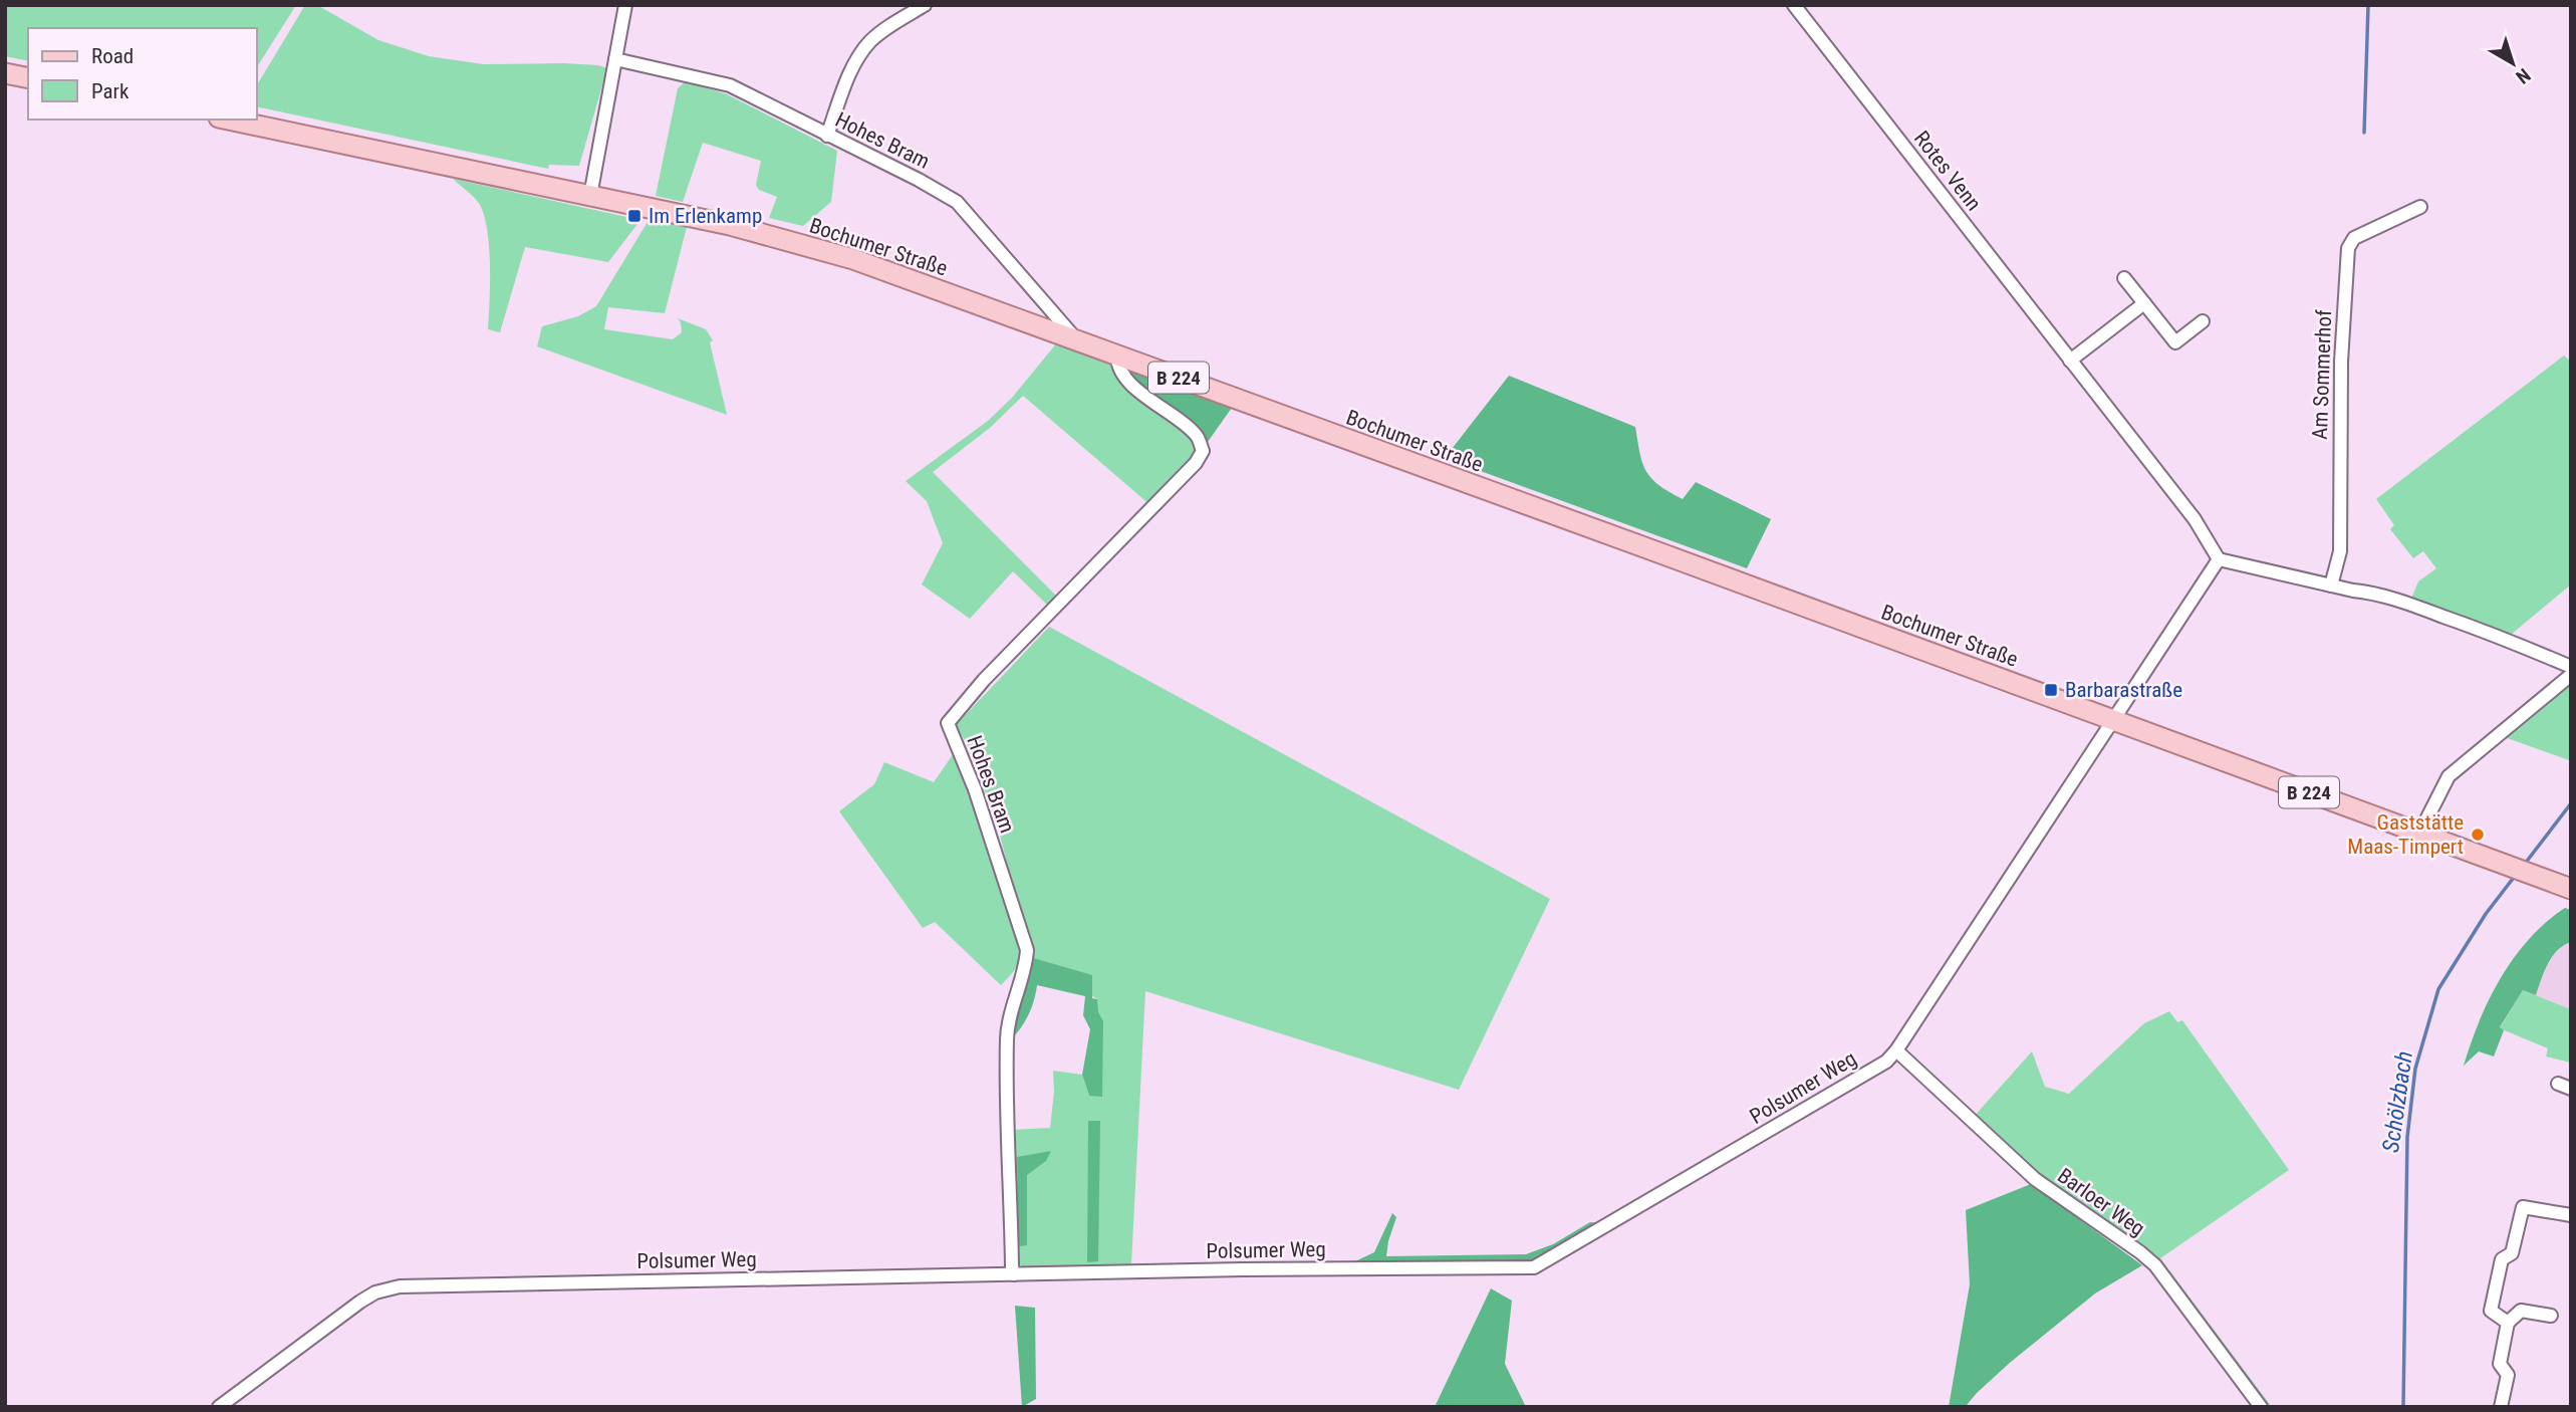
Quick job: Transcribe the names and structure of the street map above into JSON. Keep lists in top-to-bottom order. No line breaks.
{"streets":{"main road":["Bochumer Straße","B 224"],"street":["Hohes Bram","Rotes Venn","Am Sommerhof","Polsumer Weg","Barloer Weg"]},"crossings":[["Hohes Bram","Bochumer Straße"],["Hohes Bram","Polsumer Weg"],["Bochumer Straße","Polsumer Weg"],["Polsumer Weg","Barloer Weg"]],"water":["Schölzbach"],"places":{"transit":["Im Erlenkamp","Barbarastraße"],"other":["Gaststätte Maas-Timpert"]},"legend":["Road","Park"],"north":"bottom right"}
